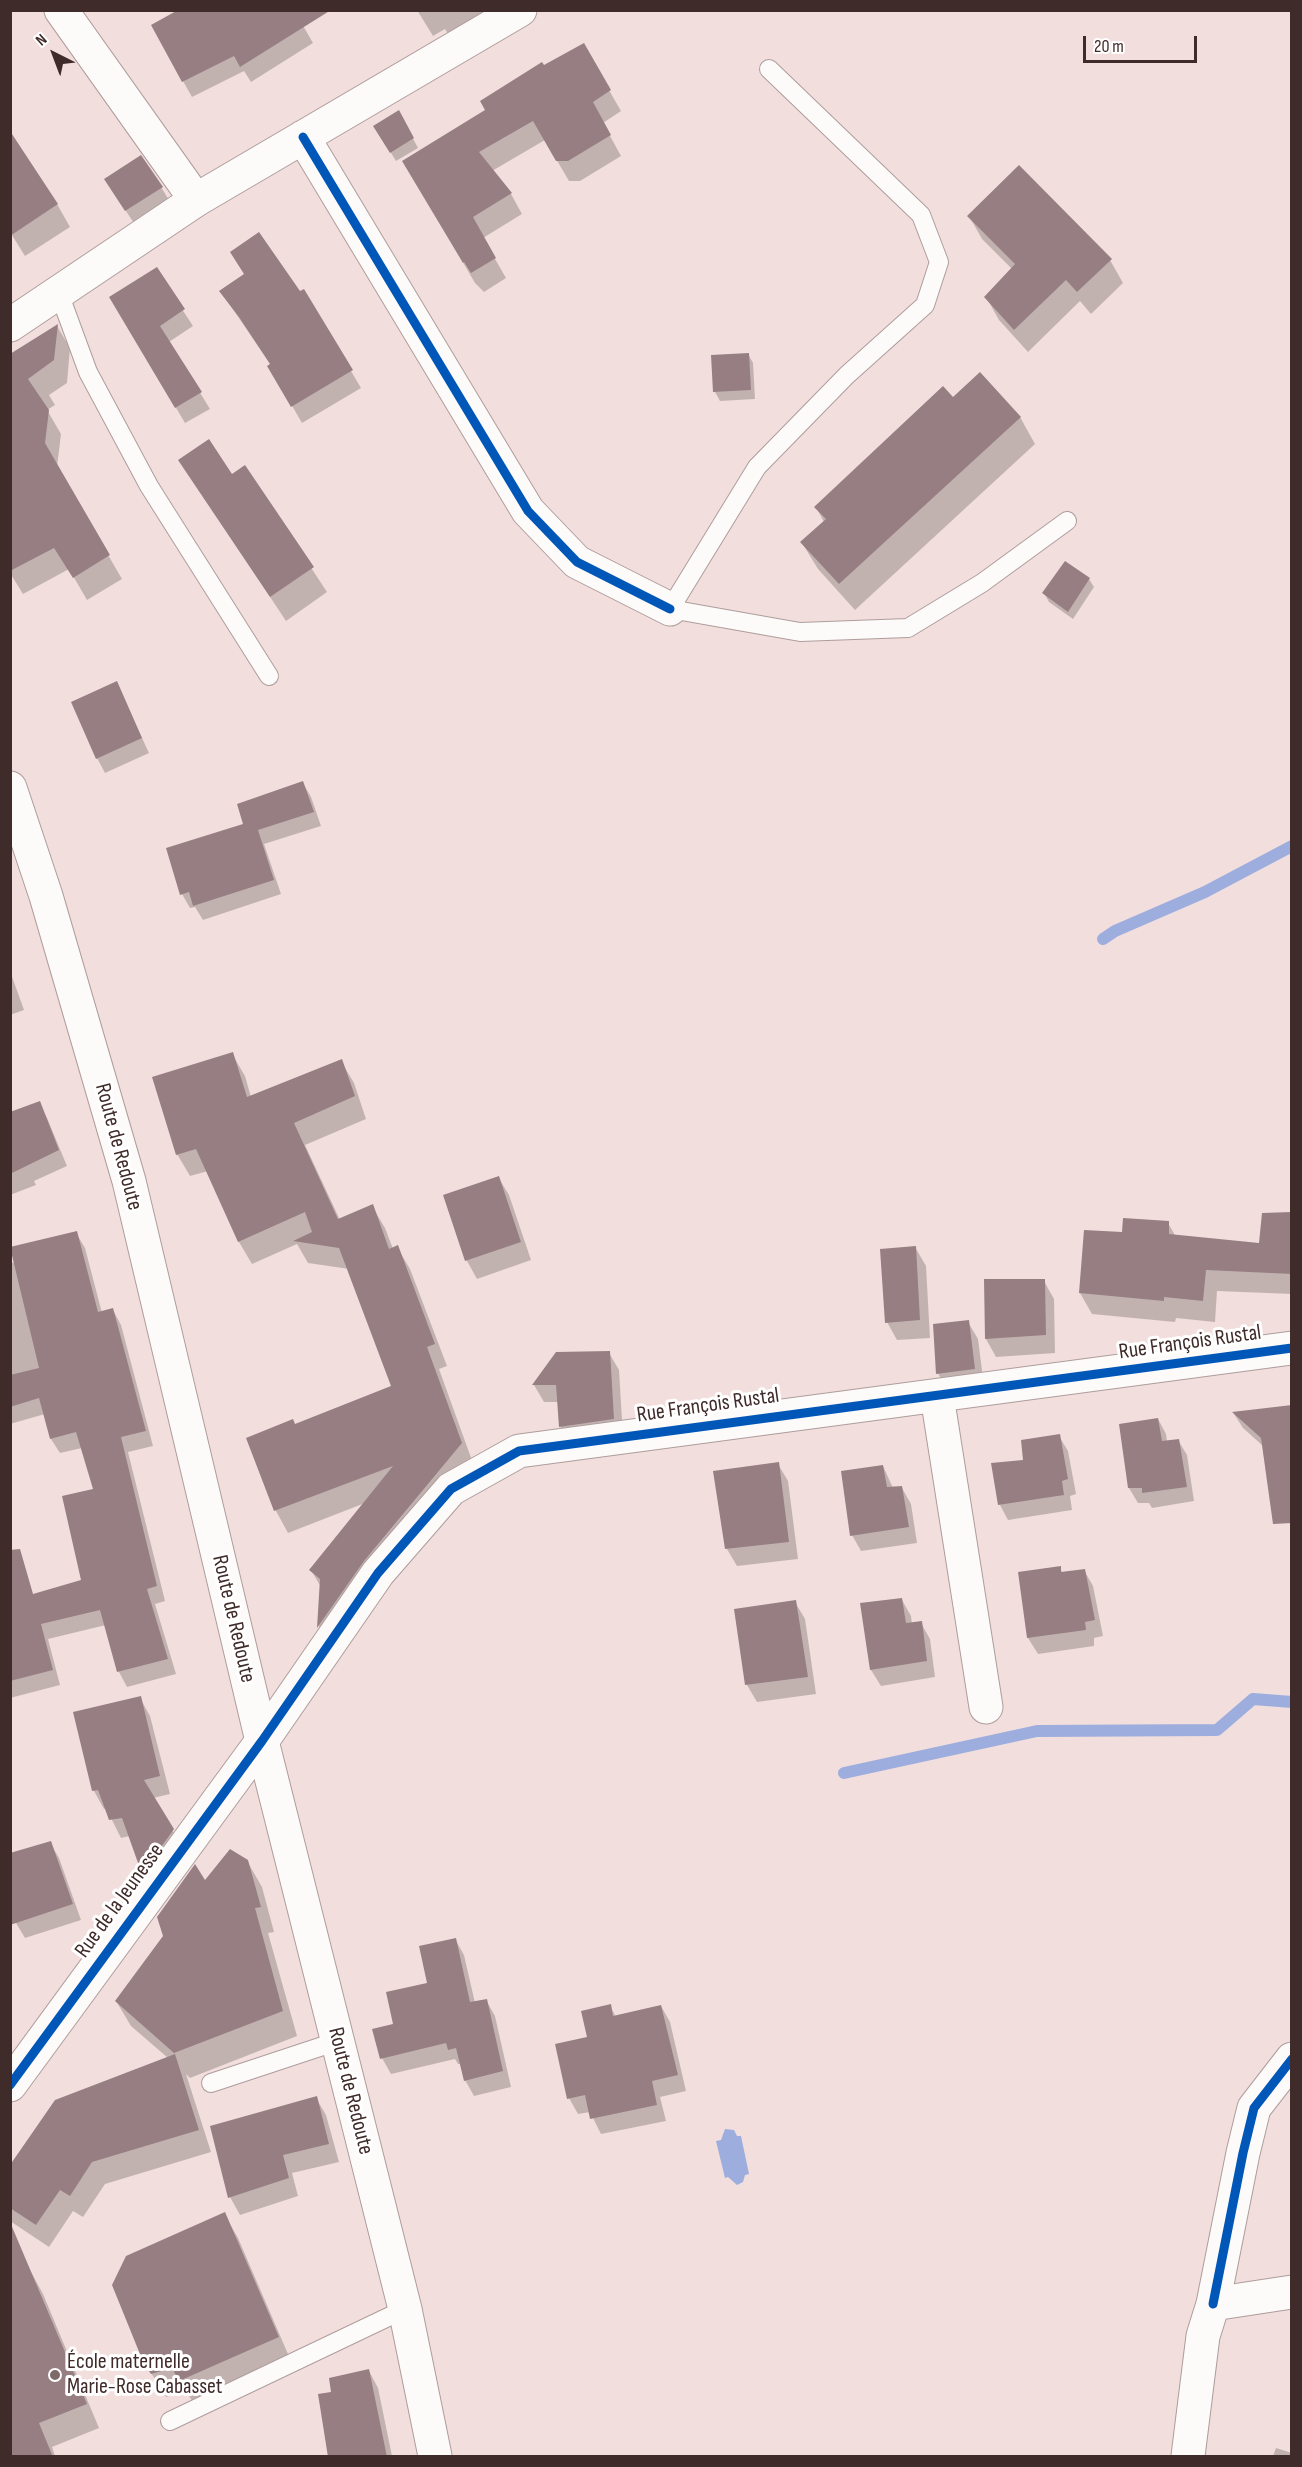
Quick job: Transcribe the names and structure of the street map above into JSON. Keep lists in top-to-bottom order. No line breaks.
{"streets":{"street":["Route de Redoute","Rue François Rustal","Rue de la Jeunesse"]},"crossings":[["Route de Redoute","Rue François Rustal"],["Route de Redoute","Rue de la Jeunesse"],["Rue François Rustal","Rue de la Jeunesse"]],"places":["École maternelle Marie-Rose Cabasset"],"scale_bar":"20 m","north":"top left"}
